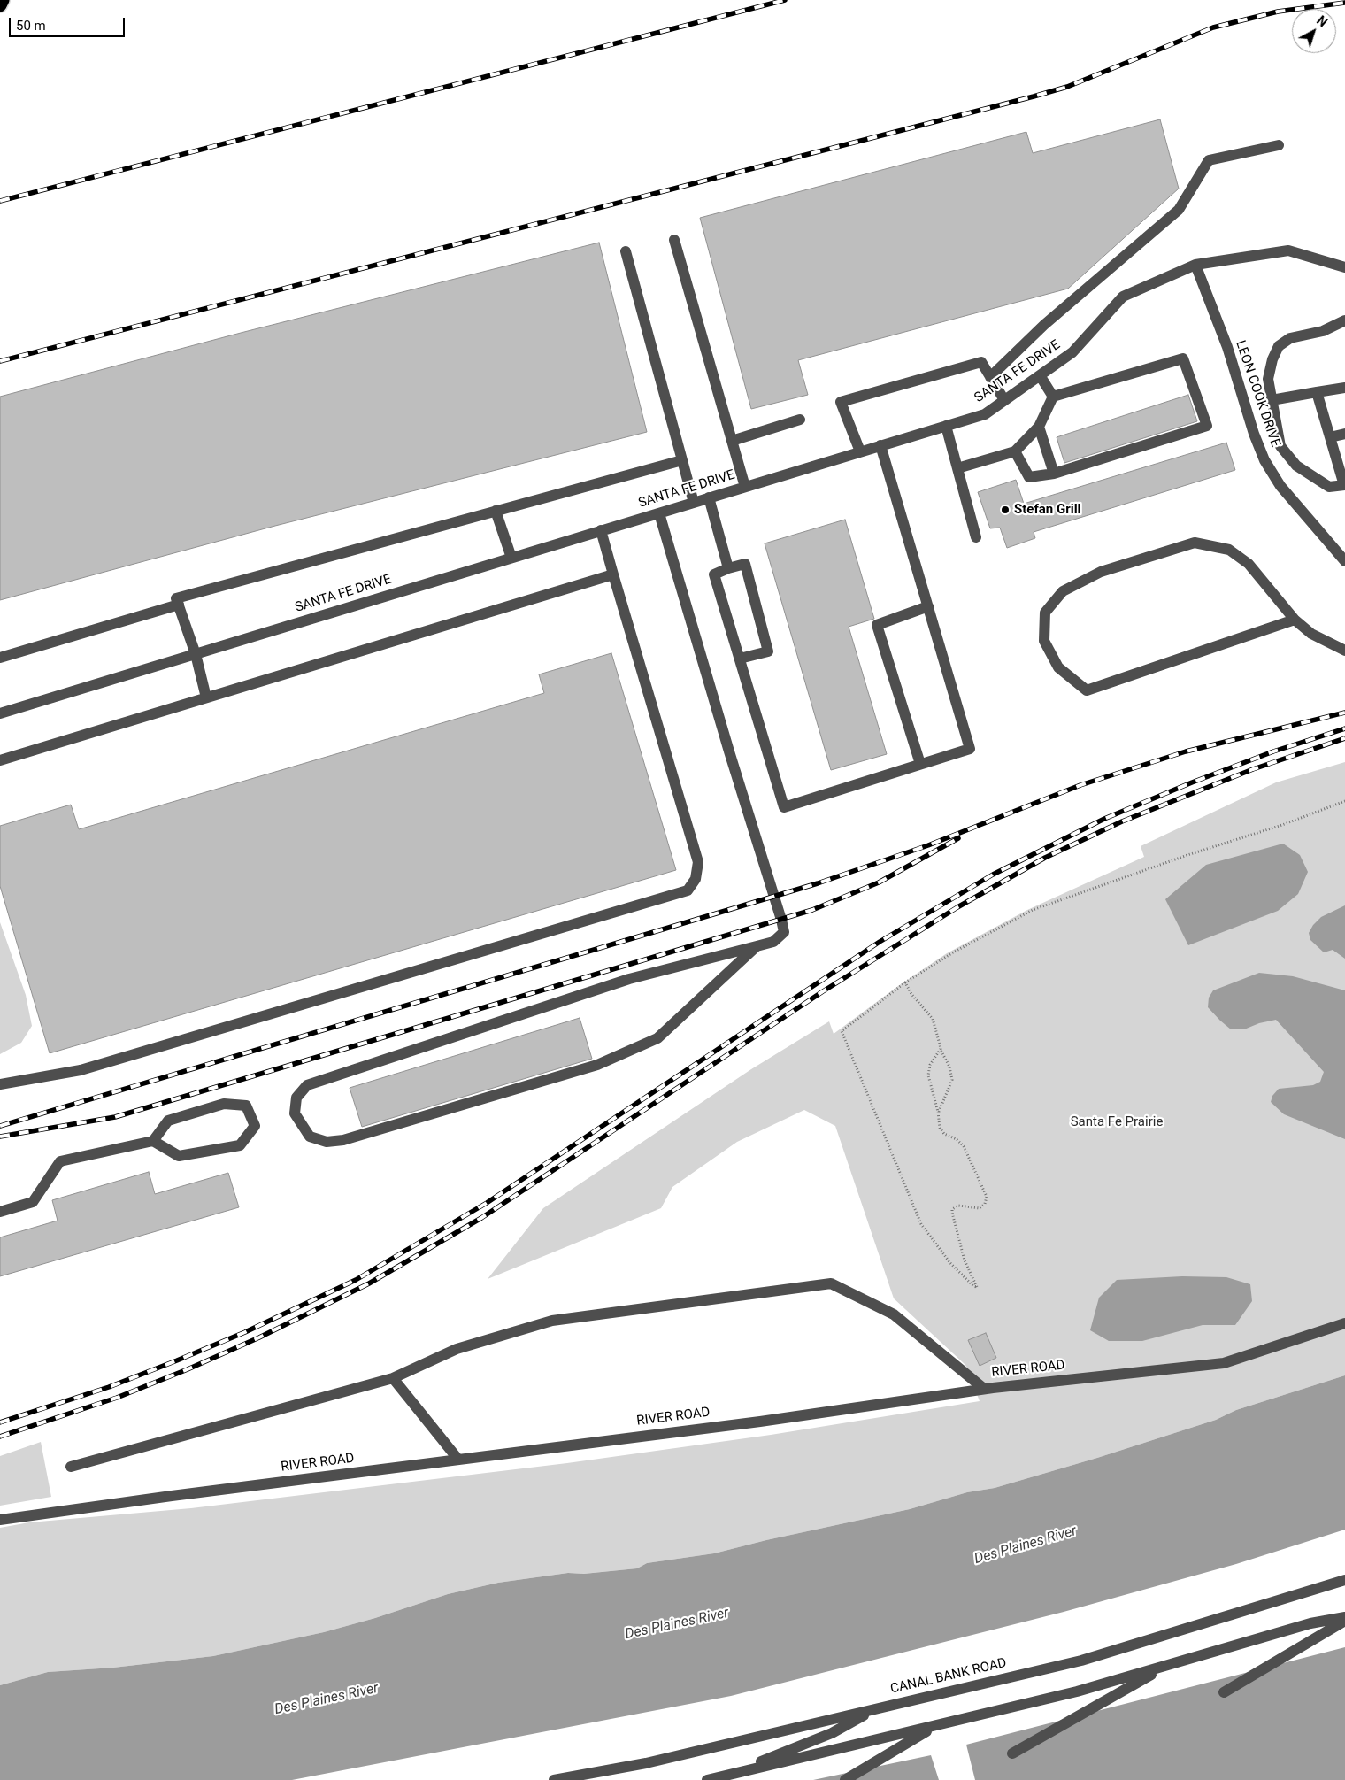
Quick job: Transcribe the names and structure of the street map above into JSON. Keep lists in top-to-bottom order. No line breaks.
{"streets":{"street":["SANTA FE DRIVE","LEON COOK DRIVE","RIVER ROAD","CANAL BANK ROAD"]},"crossings":[["SANTA FE DRIVE","LEON COOK DRIVE"]],"water":["Des Plaines River"],"parks":["Santa Fe Prairie"],"places":["Stefan Grill"],"scale_bar":"50 m","north":"top right"}
